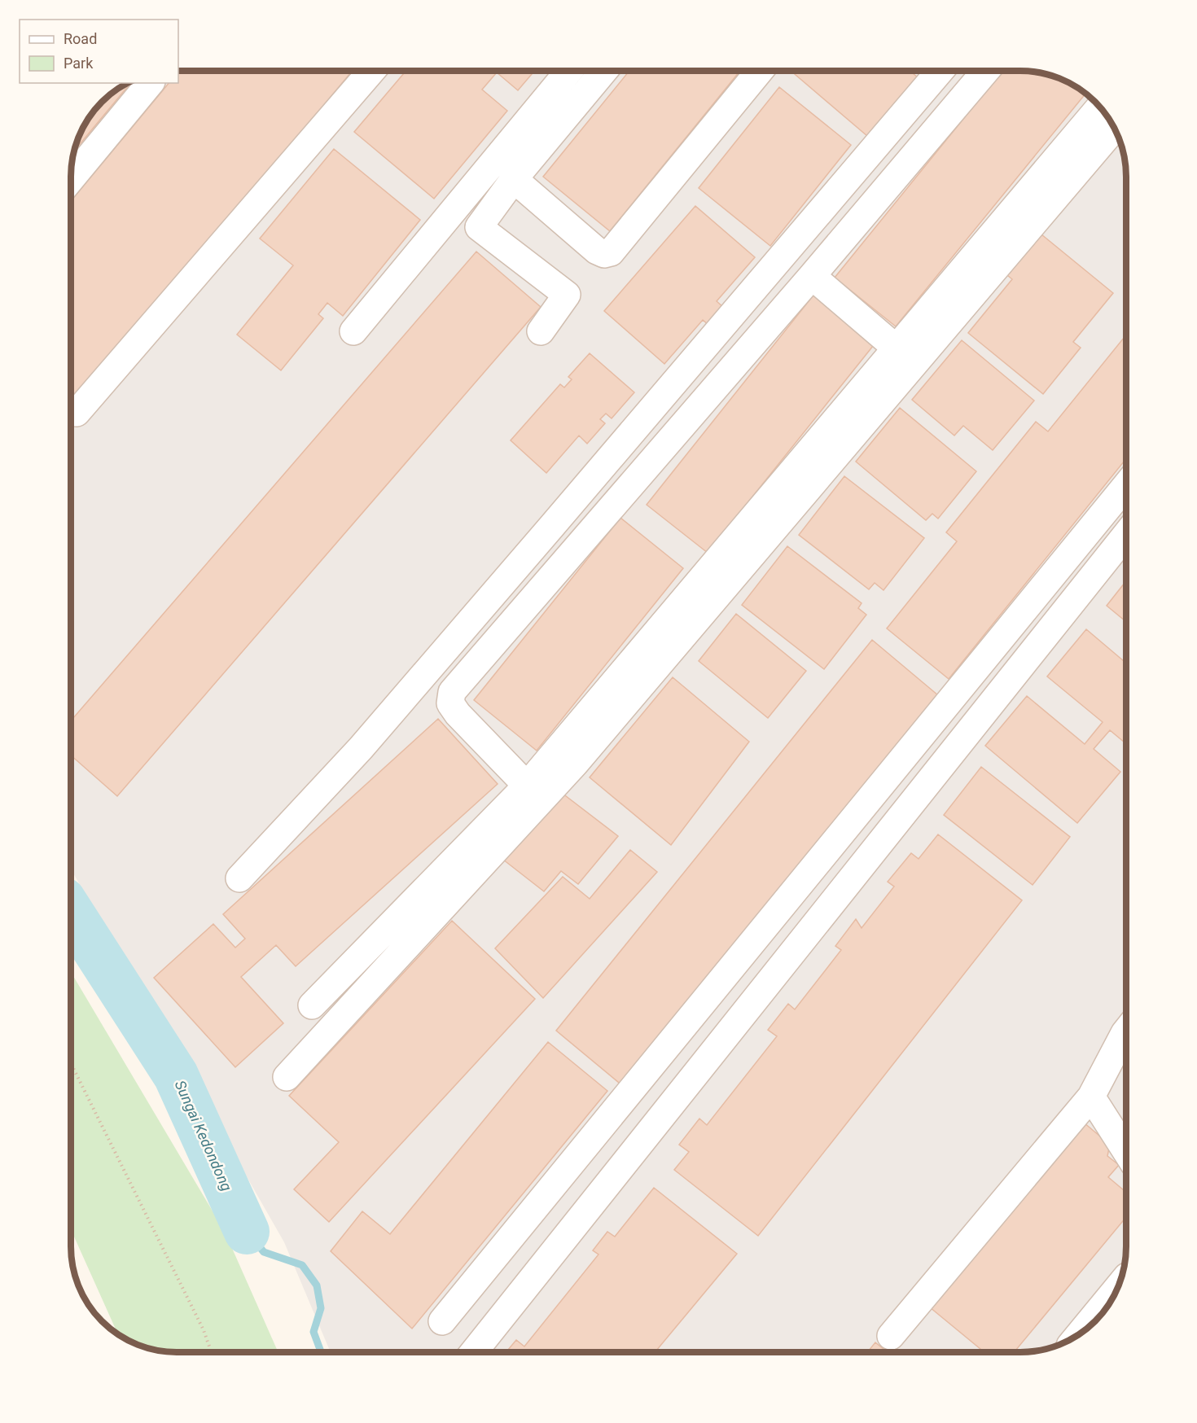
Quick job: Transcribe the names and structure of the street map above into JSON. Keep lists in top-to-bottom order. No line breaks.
{"water":["Sungai Kedondong"],"legend":["Road","Park"]}
